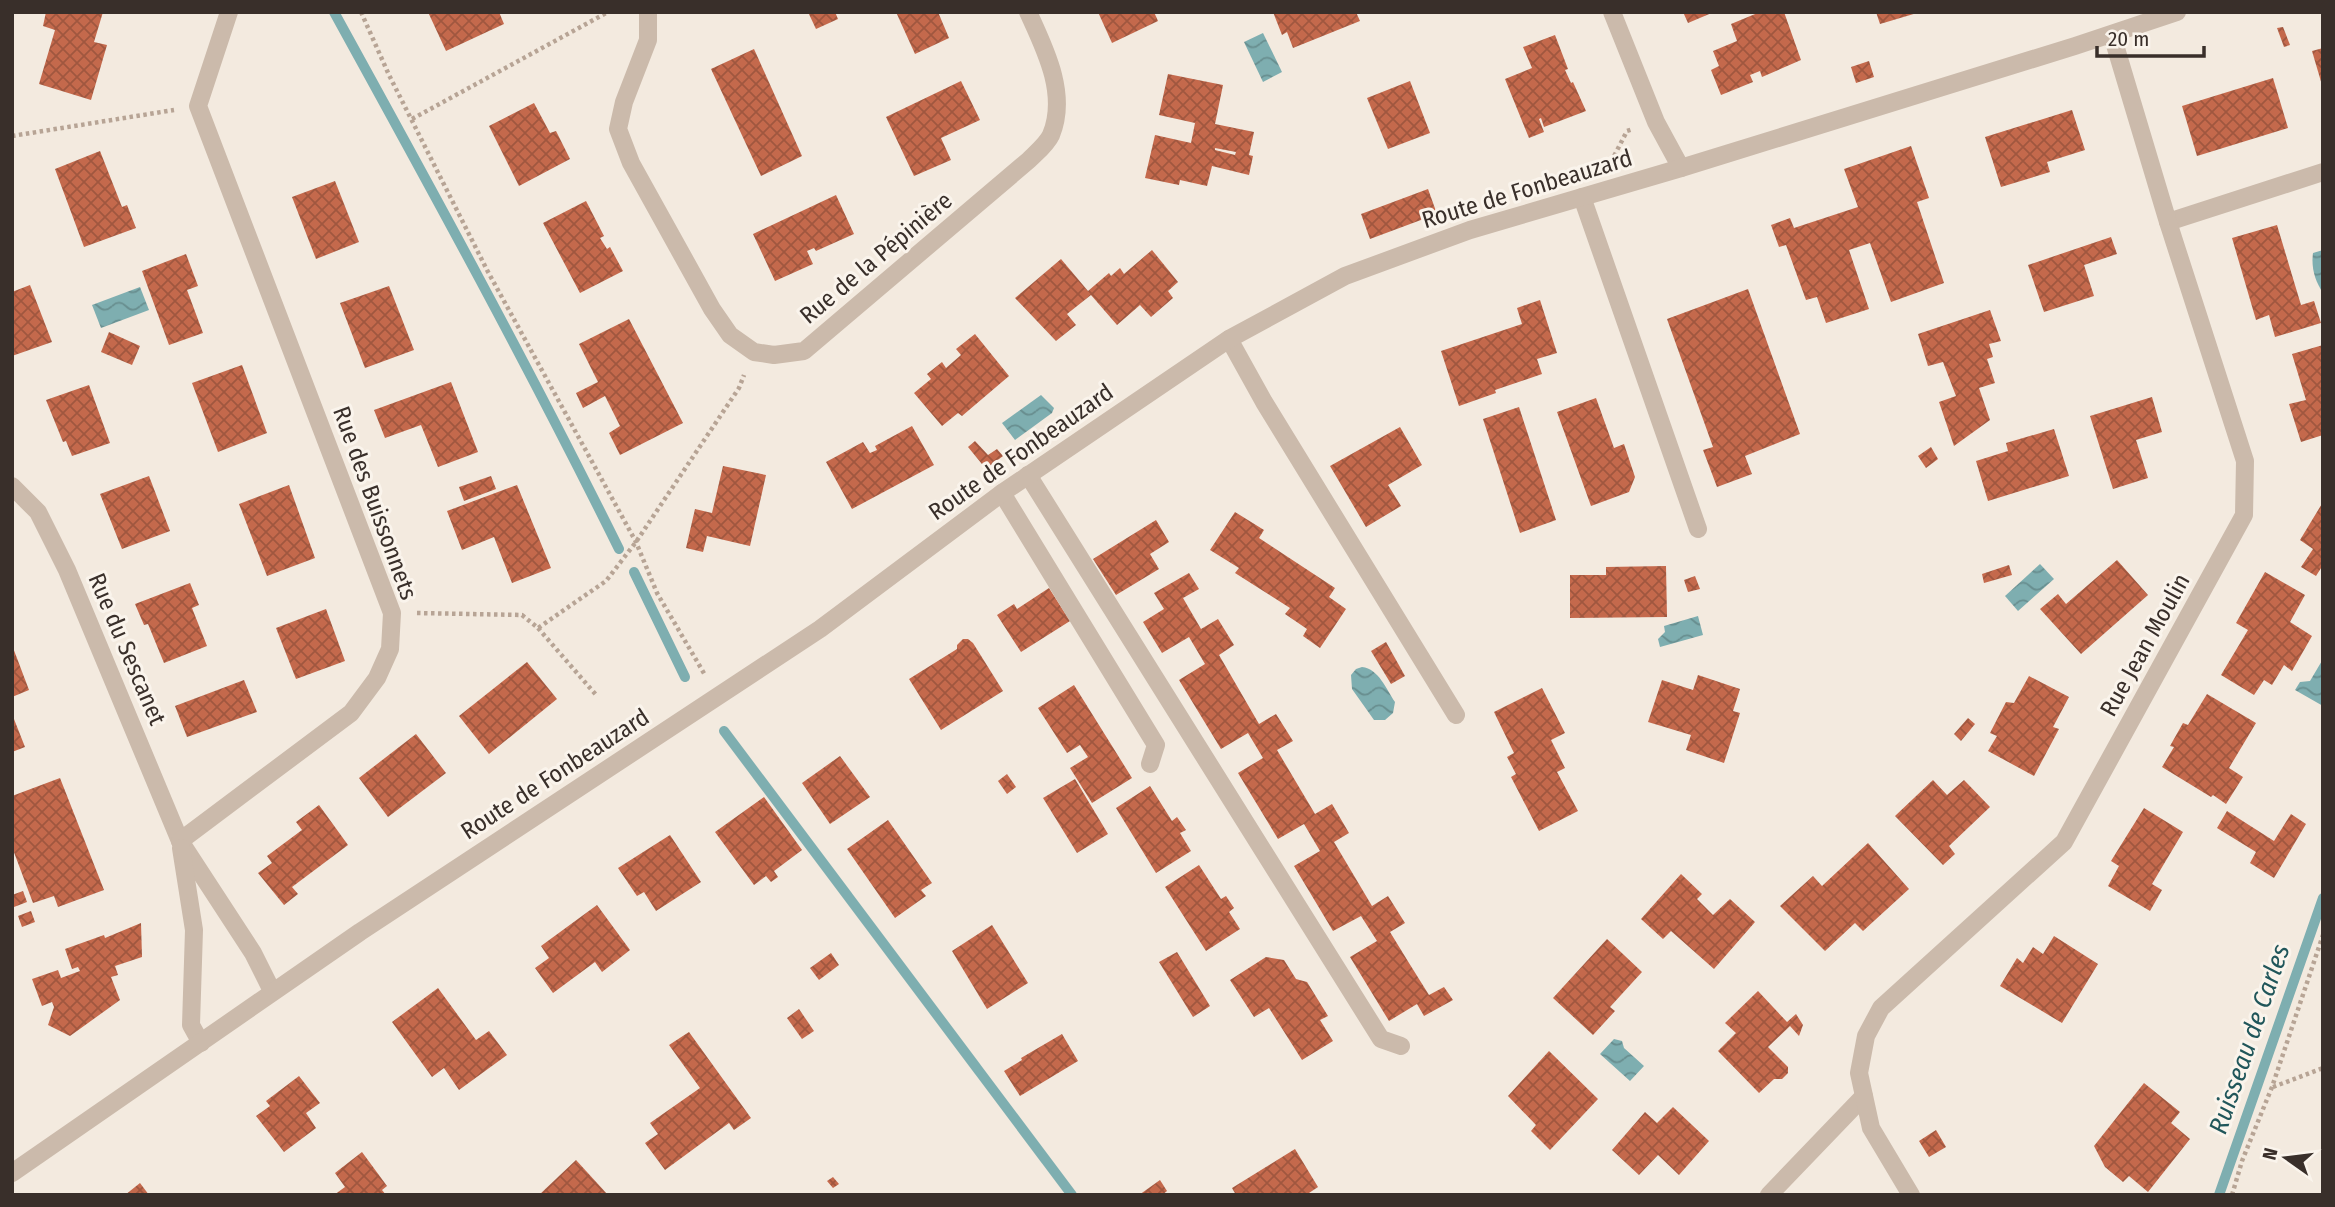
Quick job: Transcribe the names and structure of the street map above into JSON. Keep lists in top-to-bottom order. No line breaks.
{"streets":{"street":["Route de Fonbeauzard","Rue de la Pépinière","Rue des Buissonnets","Rue Jean Moulin","Rue du Sescanet"]},"crossings":[["Route de Fonbeauzard","Rue Jean Moulin"],["Route de Fonbeauzard","Rue du Sescanet"],["Rue des Buissonnets","Rue du Sescanet"]],"water":["Ruisseau de Carles"],"scale_bar":"20 m","north":"left"}
